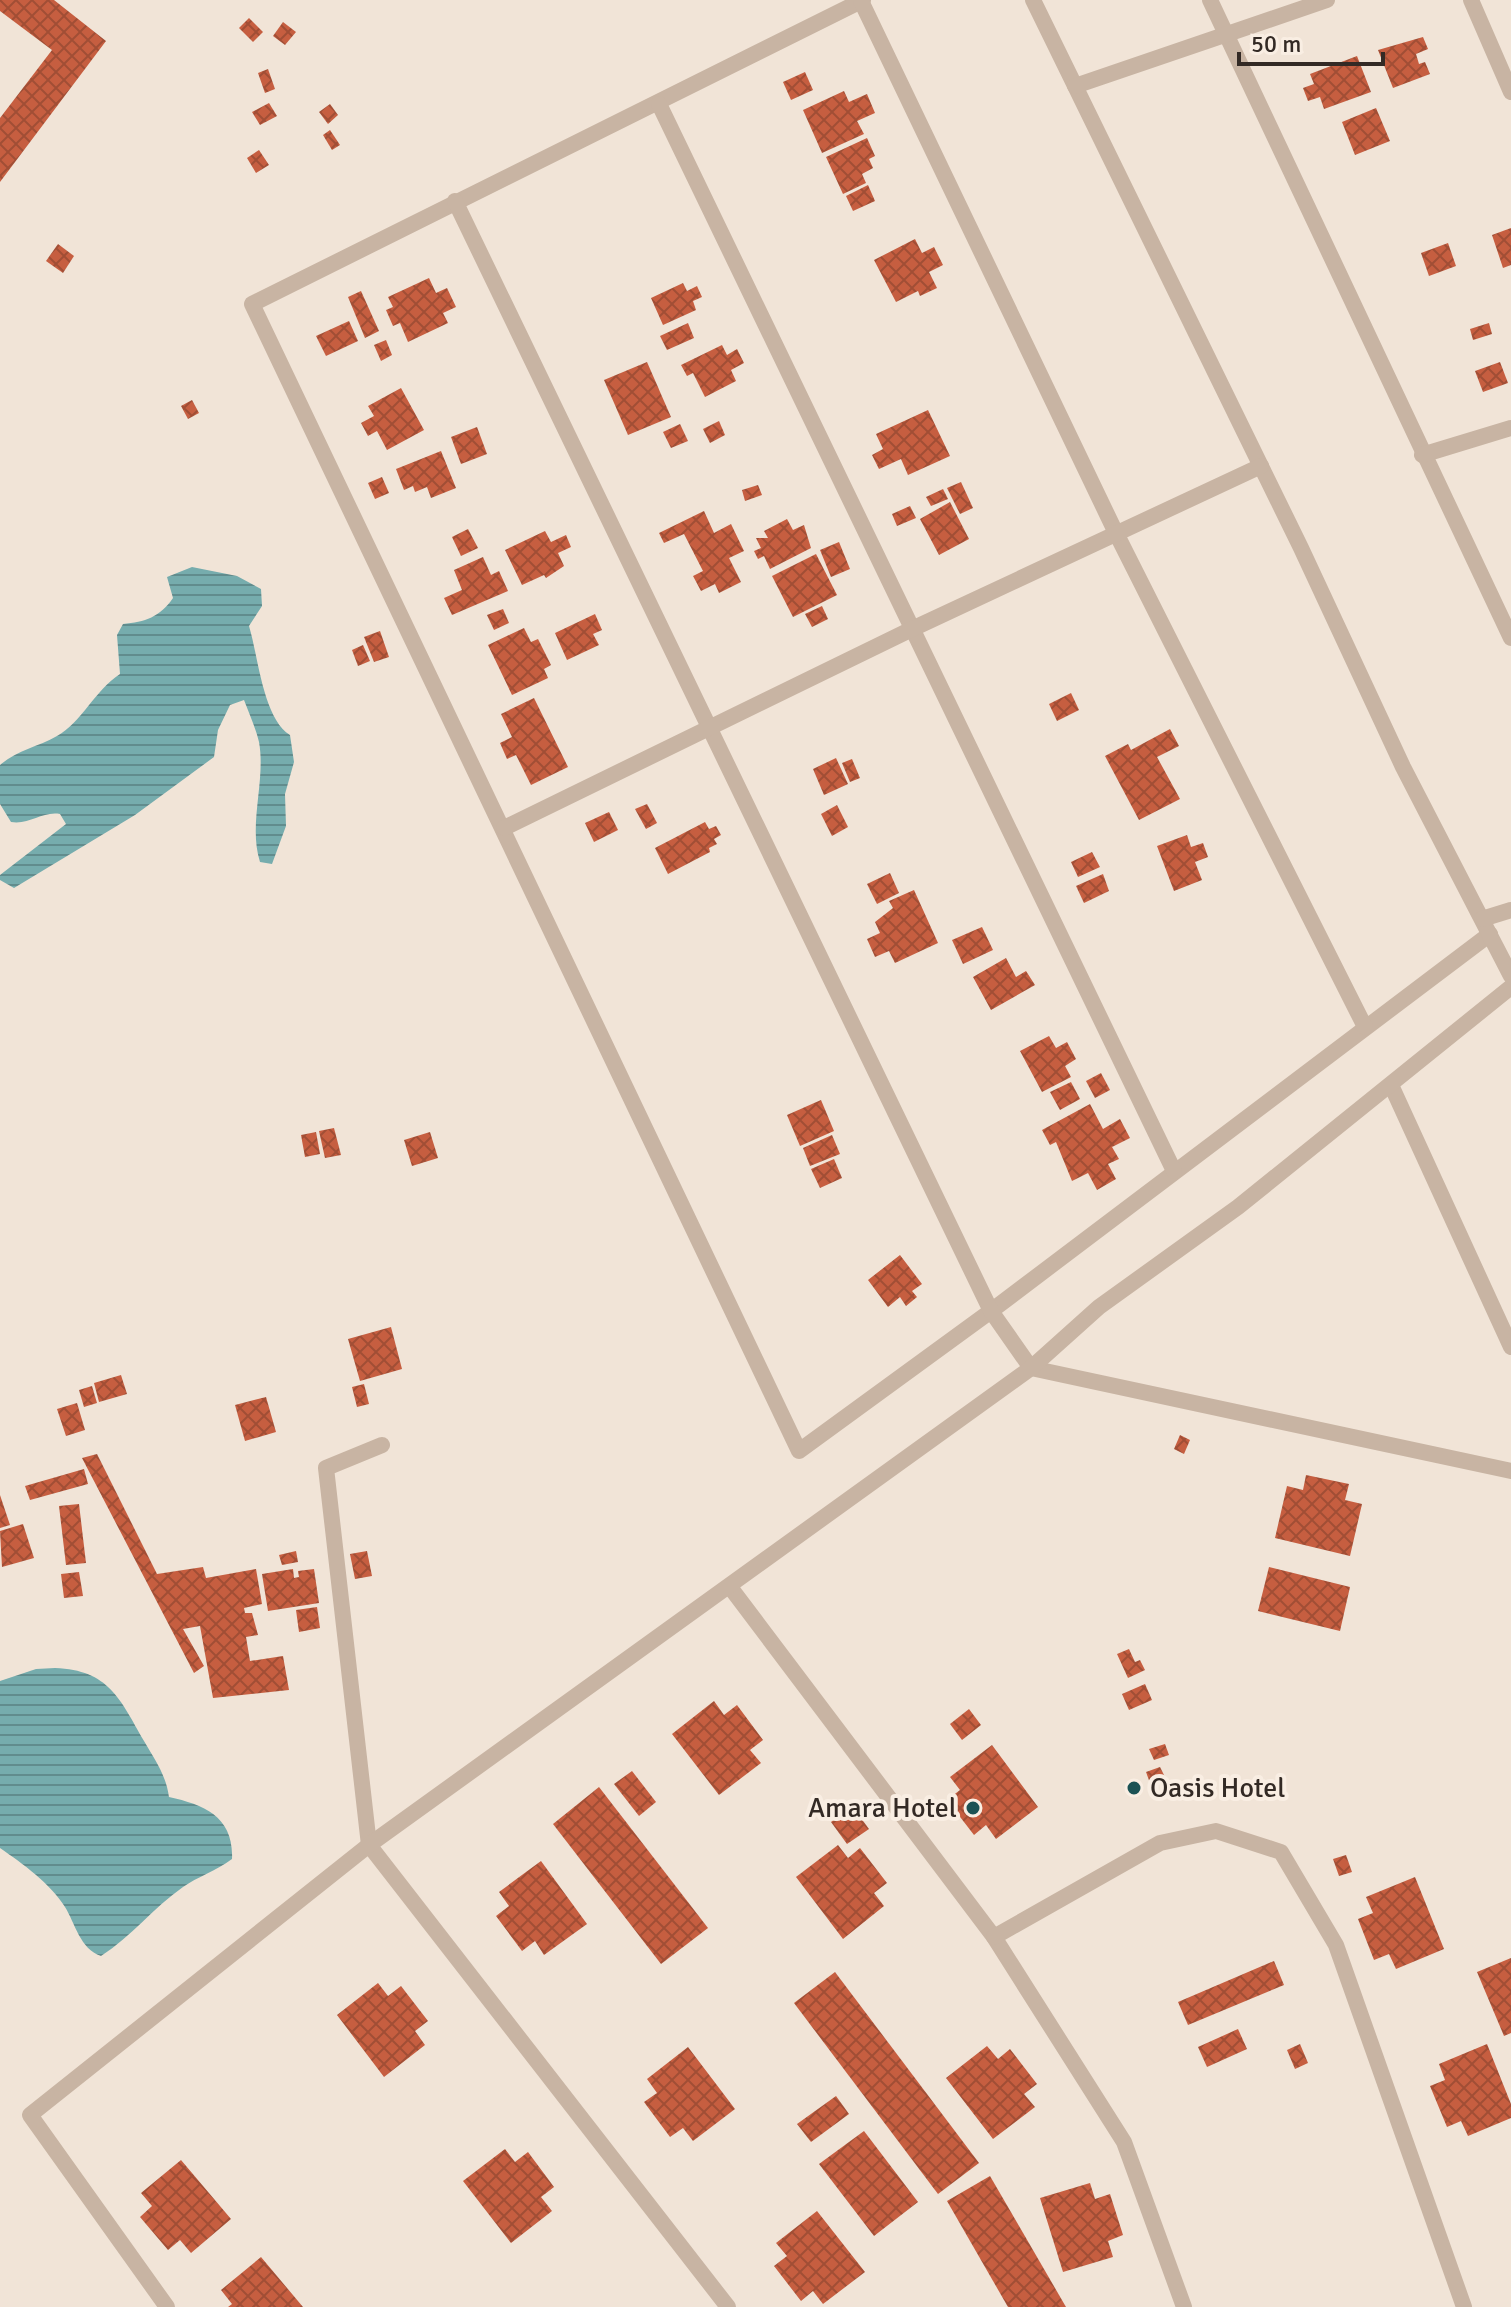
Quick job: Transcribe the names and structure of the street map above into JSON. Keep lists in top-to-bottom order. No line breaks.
{"places":["Oasis Hotel","Amara Hotel"],"scale_bar":"50 m"}
